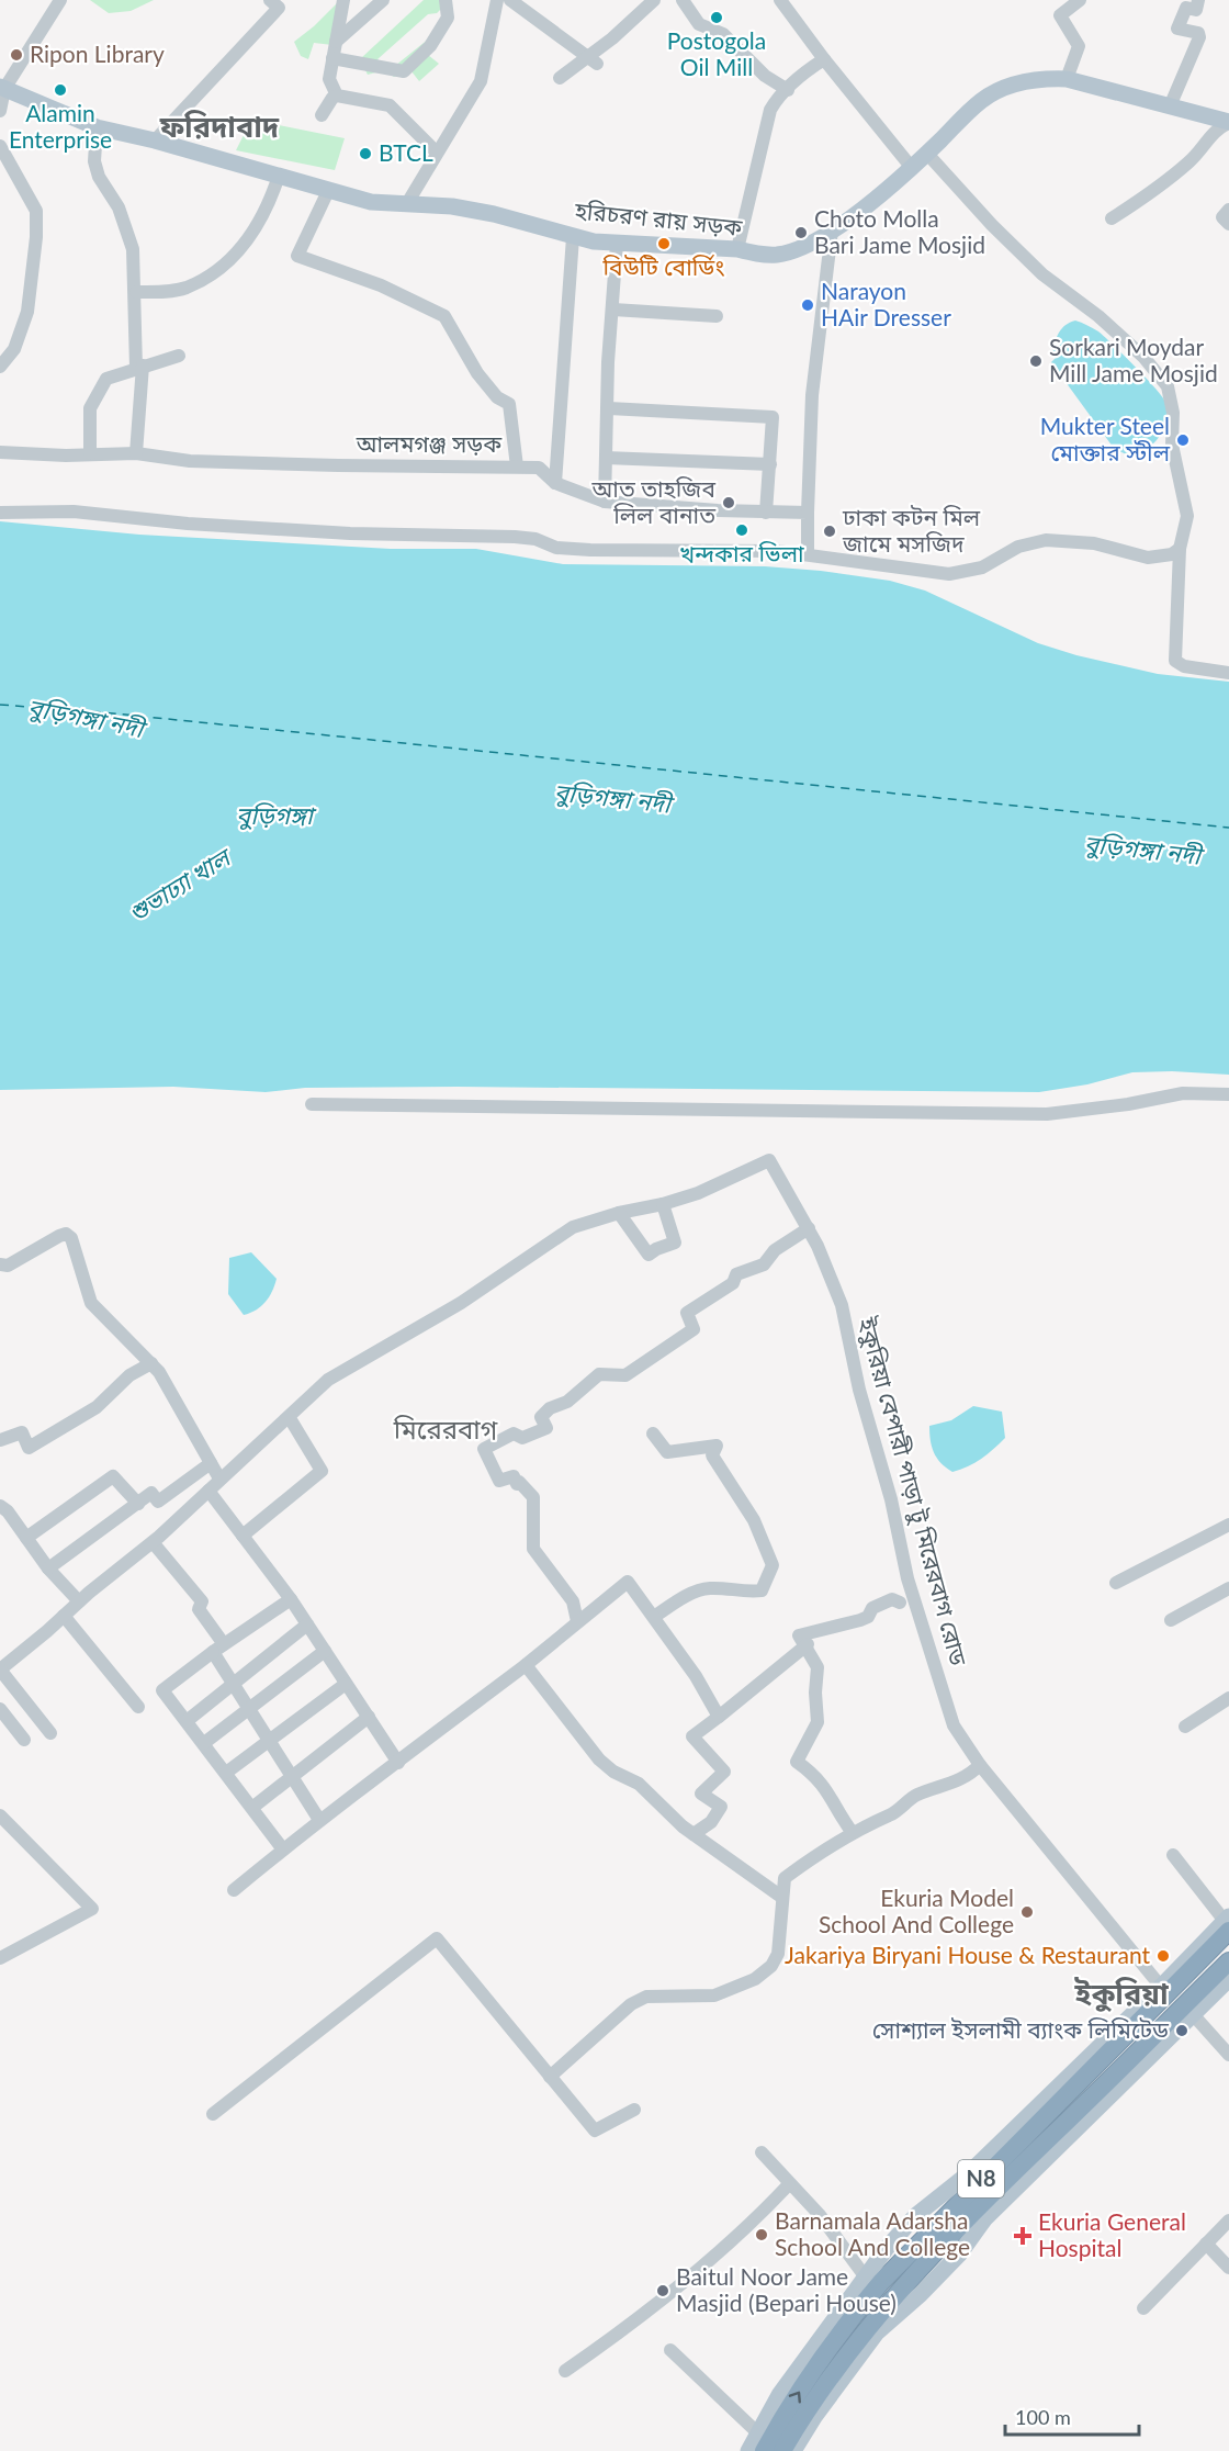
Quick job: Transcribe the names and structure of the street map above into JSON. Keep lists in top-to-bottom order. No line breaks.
{"streets":{"highway":["N8"],"main road":["হরিচরণ রায় সড়ক"],"street":["আলমগঞ্জ সড়ক","ইকুরিয়া বেপারী পাড়া টু মিরেরবাগ রোড"]},"districts":["ফরিদাবাদ","মিরেরবাগ","ইকুরিয়া"],"water":["বুড়িগঙ্গা নদী","বুড়িগঙ্গা","শুভাঢ্যা খাল"],"places":{"other":["Postogola Oil Mill","Ripon Library","Alamin Enterprise","BTCL","Choto Molla Bari Jame Mosjid","বিউটি বোর্ডিং","Narayon HAir Dresser","Sorkari Moydar Mill Jame Mosjid","Mukter Steel মোক্তার স্টীল","আত তাহজিব লিল বানাত","খন্দকার ভিলা","ঢাকা কটন মিল জামে মসজিদ","Ekuria Model School And College","Jakariya Biryani House & Restaurant","সোশ্যাল ইসলামী ব্যাংক লিমিটেড","Barnamala Adarsha School And College","Baitul Noor Jame Masjid (Bepari House)"],"health":["Ekuria General Hospital"]},"scale_bar":"100 m"}
